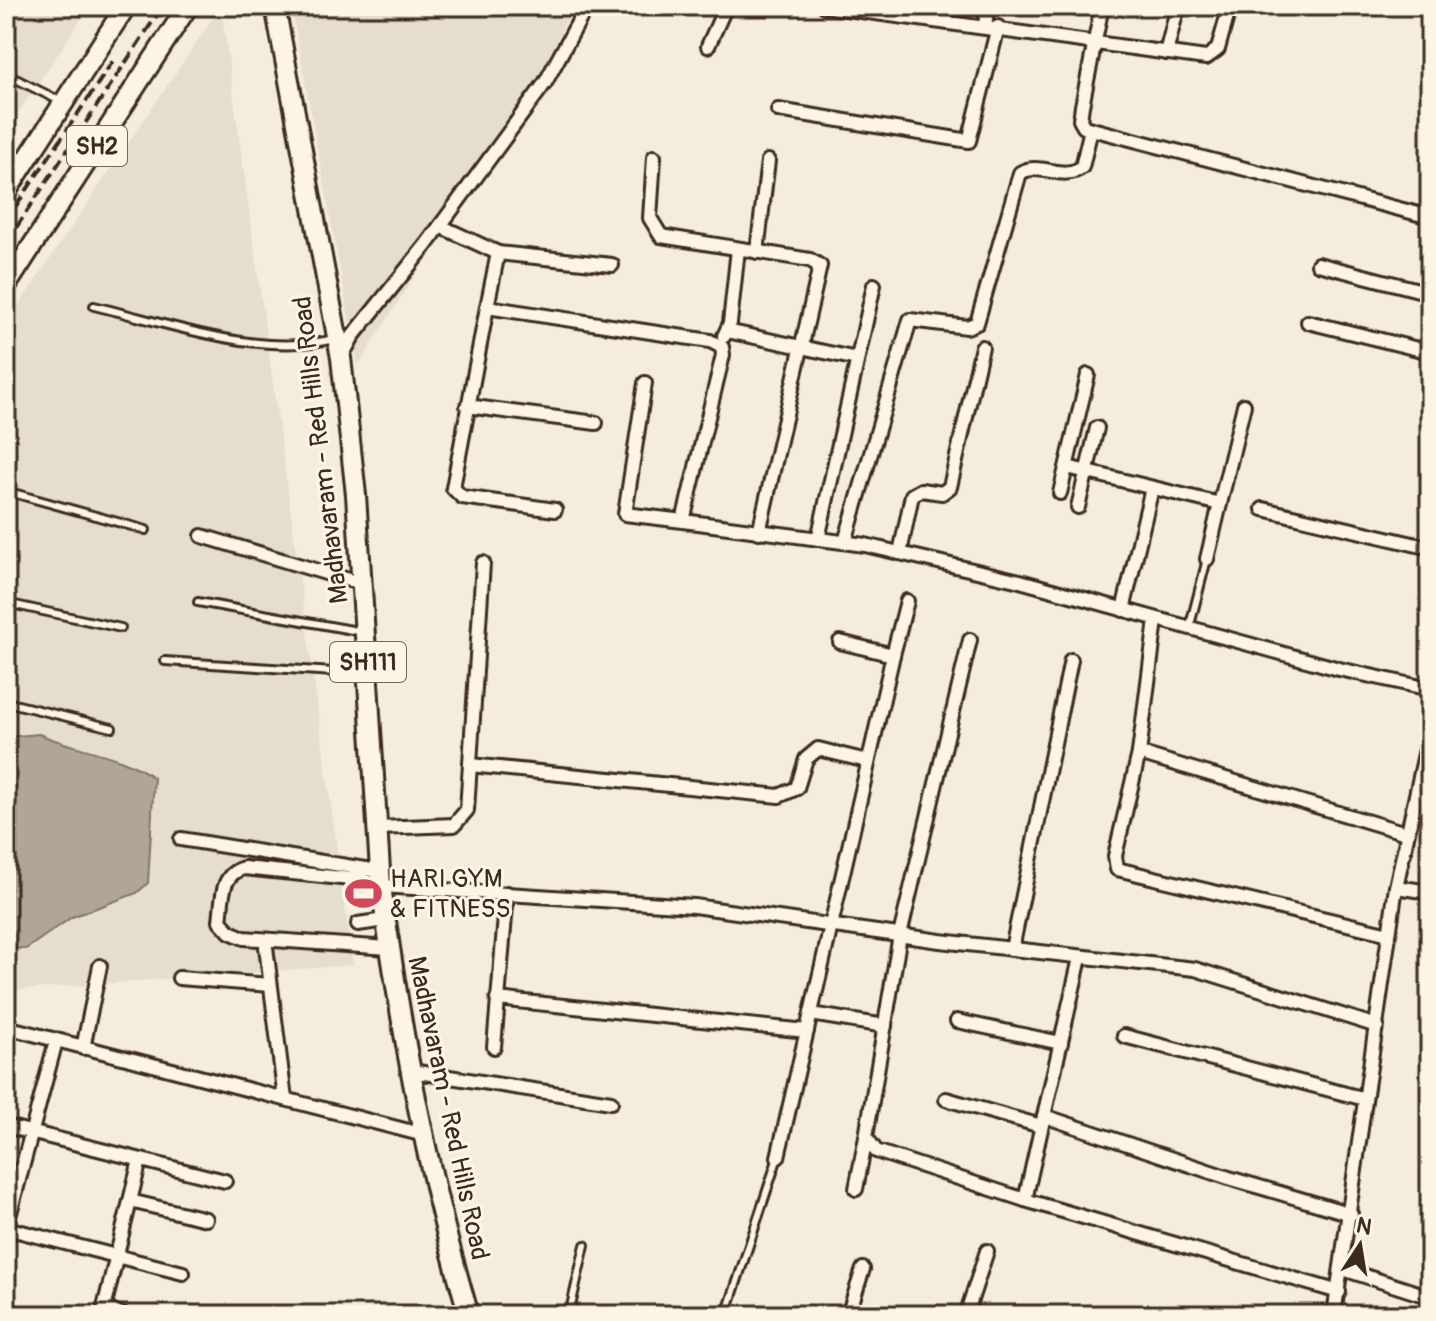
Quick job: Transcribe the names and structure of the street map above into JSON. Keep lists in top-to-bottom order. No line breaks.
{"streets":{"main road":["SH2","Madhavaram - Red Hills Road","SH111"]},"places":{"sports":["HARI GYM & FITNESS"]},"north":"top"}
